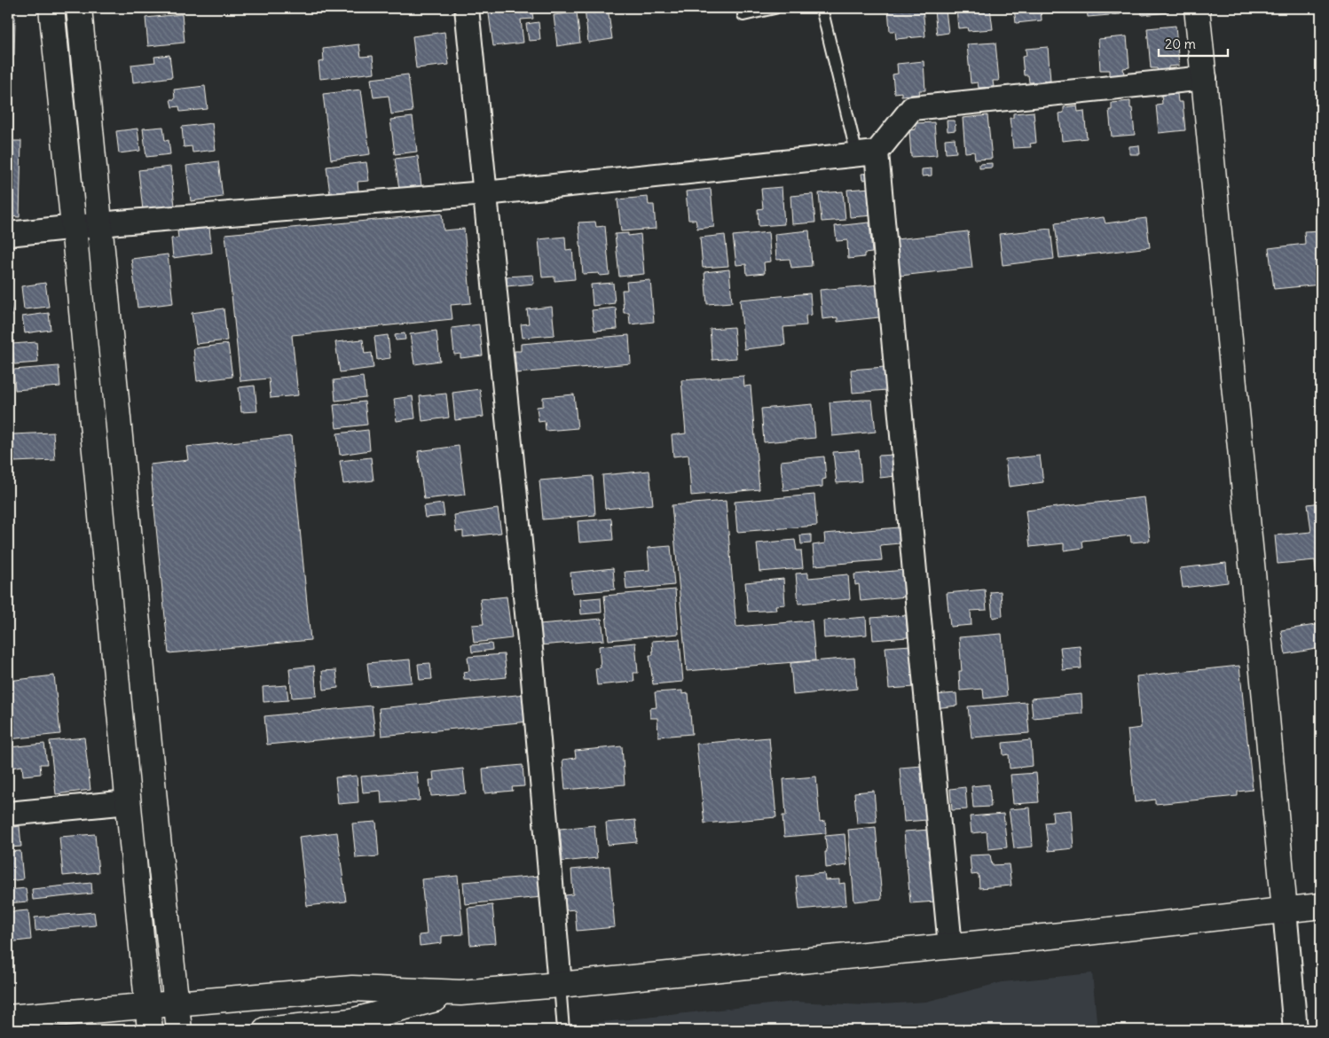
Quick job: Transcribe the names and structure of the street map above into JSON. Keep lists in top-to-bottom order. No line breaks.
{"scale_bar":"20 m"}
